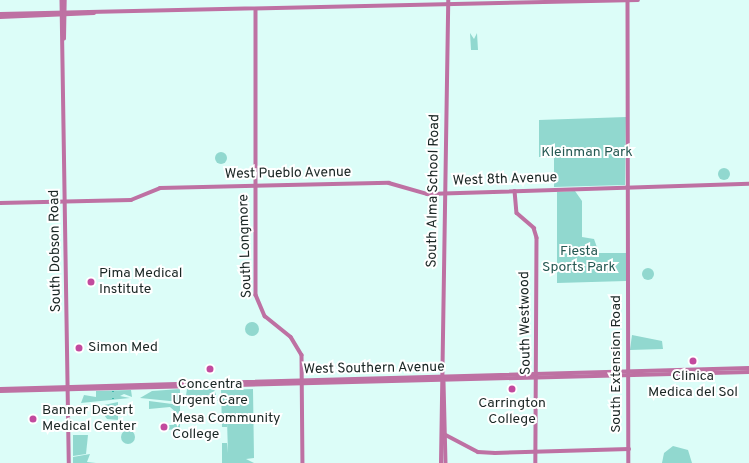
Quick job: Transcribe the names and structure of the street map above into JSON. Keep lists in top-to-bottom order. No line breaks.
{"streets":{"main road":["West Pueblo Avenue","West 8th Avenue","South Alma School Road","South Longmore","South Dobson Road","South Westwood","South Extension Road","West Southern Avenue"]},"crossings":[["West Pueblo Avenue","West 8th Avenue"],["West Pueblo Avenue","South Longmore"],["West Pueblo Avenue","South Dobson Road"],["West 8th Avenue","South Alma School Road"],["West 8th Avenue","South Westwood"],["West 8th Avenue","South Extension Road"],["South Alma School Road","West Southern Avenue"],["South Longmore","West Southern Avenue"],["South Dobson Road","West Southern Avenue"],["South Westwood","West Southern Avenue"]],"parks":["Kleinman Park","Fiesta Sports Park"],"places":["Pima Medical Institute","Simon Med","Clinica Medica del Sol","Concentra Urgent Care","Carrington College","Banner Desert Medical Center","Mesa Community College"]}
